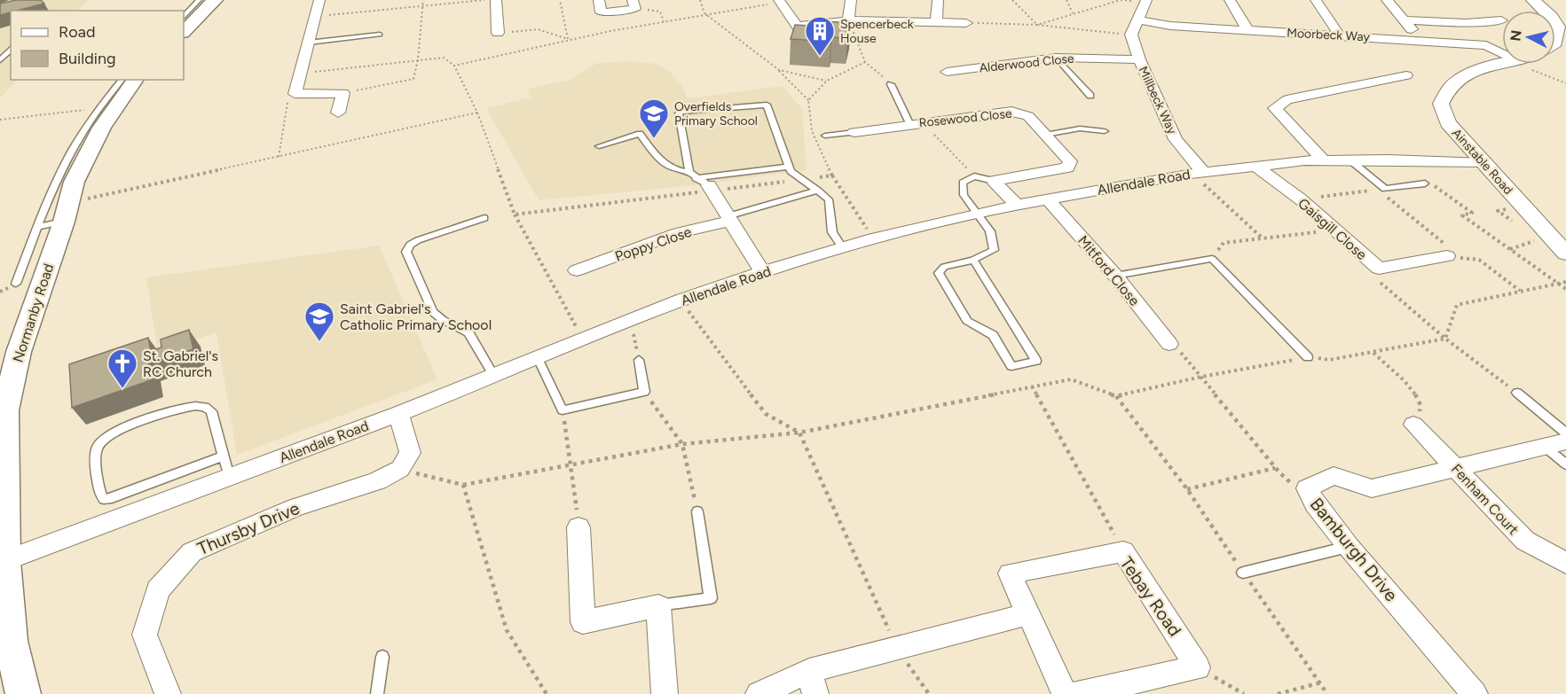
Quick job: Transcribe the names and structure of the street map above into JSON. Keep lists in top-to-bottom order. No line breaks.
{"streets":{"main road":["Normanby Road"],"street":["Moorbeck Way","Alderwood Close","Millbeck Way","Rosewood Close","Ainstable Road","Allendale Road","Gaisgill Close","Poppy Close","Mitford Close","Fenham Court","Thursby Drive","Bamburgh Drive","Tebay Road"]},"crossings":[["Alderwood Close","Millbeck Way"],["Millbeck Way","Allendale Road"],["Ainstable Road","Allendale Road"],["Allendale Road","Gaisgill Close"],["Allendale Road","Mitford Close"],["Allendale Road","Normanby Road"],["Fenham Court","Bamburgh Drive"]],"places":{"building":["Spencerbeck House"],"school or university":["Overfields Primary School","Saint Gabriel's Catholic Primary School"],"church":["St. Gabriel's RC Church"]},"legend":["Road","Building"],"north":"left"}
